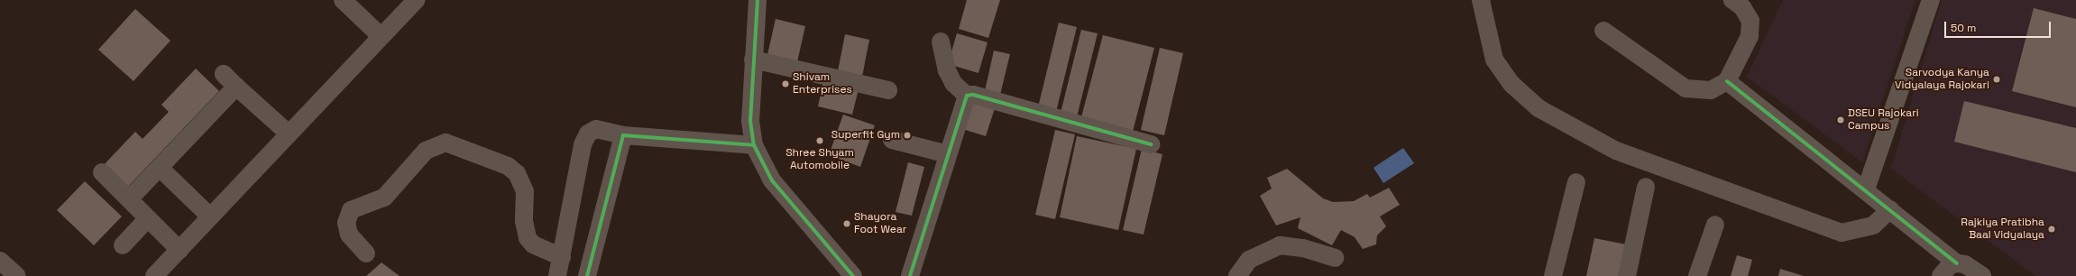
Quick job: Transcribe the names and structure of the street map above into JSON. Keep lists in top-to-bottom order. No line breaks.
{"places":["Sarvodya Kanya Vidyalaya Rajokari","Shivam Enterprises","DSEU Rajokari Campus","Superfit Gym","Shree Shyam Automobile","Shayora Foot Wear","Rajkiya Pratibha Baal Vidyalaya"],"scale_bar":"50 m"}
